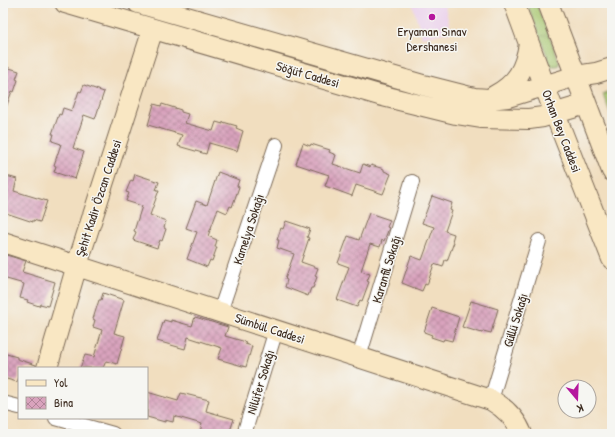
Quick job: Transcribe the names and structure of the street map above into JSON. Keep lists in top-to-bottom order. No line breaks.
{"streets":{"main road":["Söğüt Caddesi","Orhan Bey Caddesi","Şehit Kadir Özcan Caddesi","Sümbül Caddesi"],"street":["Kamelya Sokağı","Karanfil Sokağı","Güllü Sokağı","Nilüfer Sokağı"]},"crossings":[["Söğüt Caddesi","Orhan Bey Caddesi"],["Söğüt Caddesi","Şehit Kadir Özcan Caddesi"],["Şehit Kadir Özcan Caddesi","Sümbül Caddesi"],["Kamelya Sokağı","Sümbül Caddesi"],["Karanfil Sokağı","Sümbül Caddesi"],["Güllü Sokağı","Sümbül Caddesi"],["Sümbül Caddesi","Nilüfer Sokağı"]],"places":["Eryaman Sınav Dershanesi"],"legend":["Yol","Bina"],"north":"bottom"}
